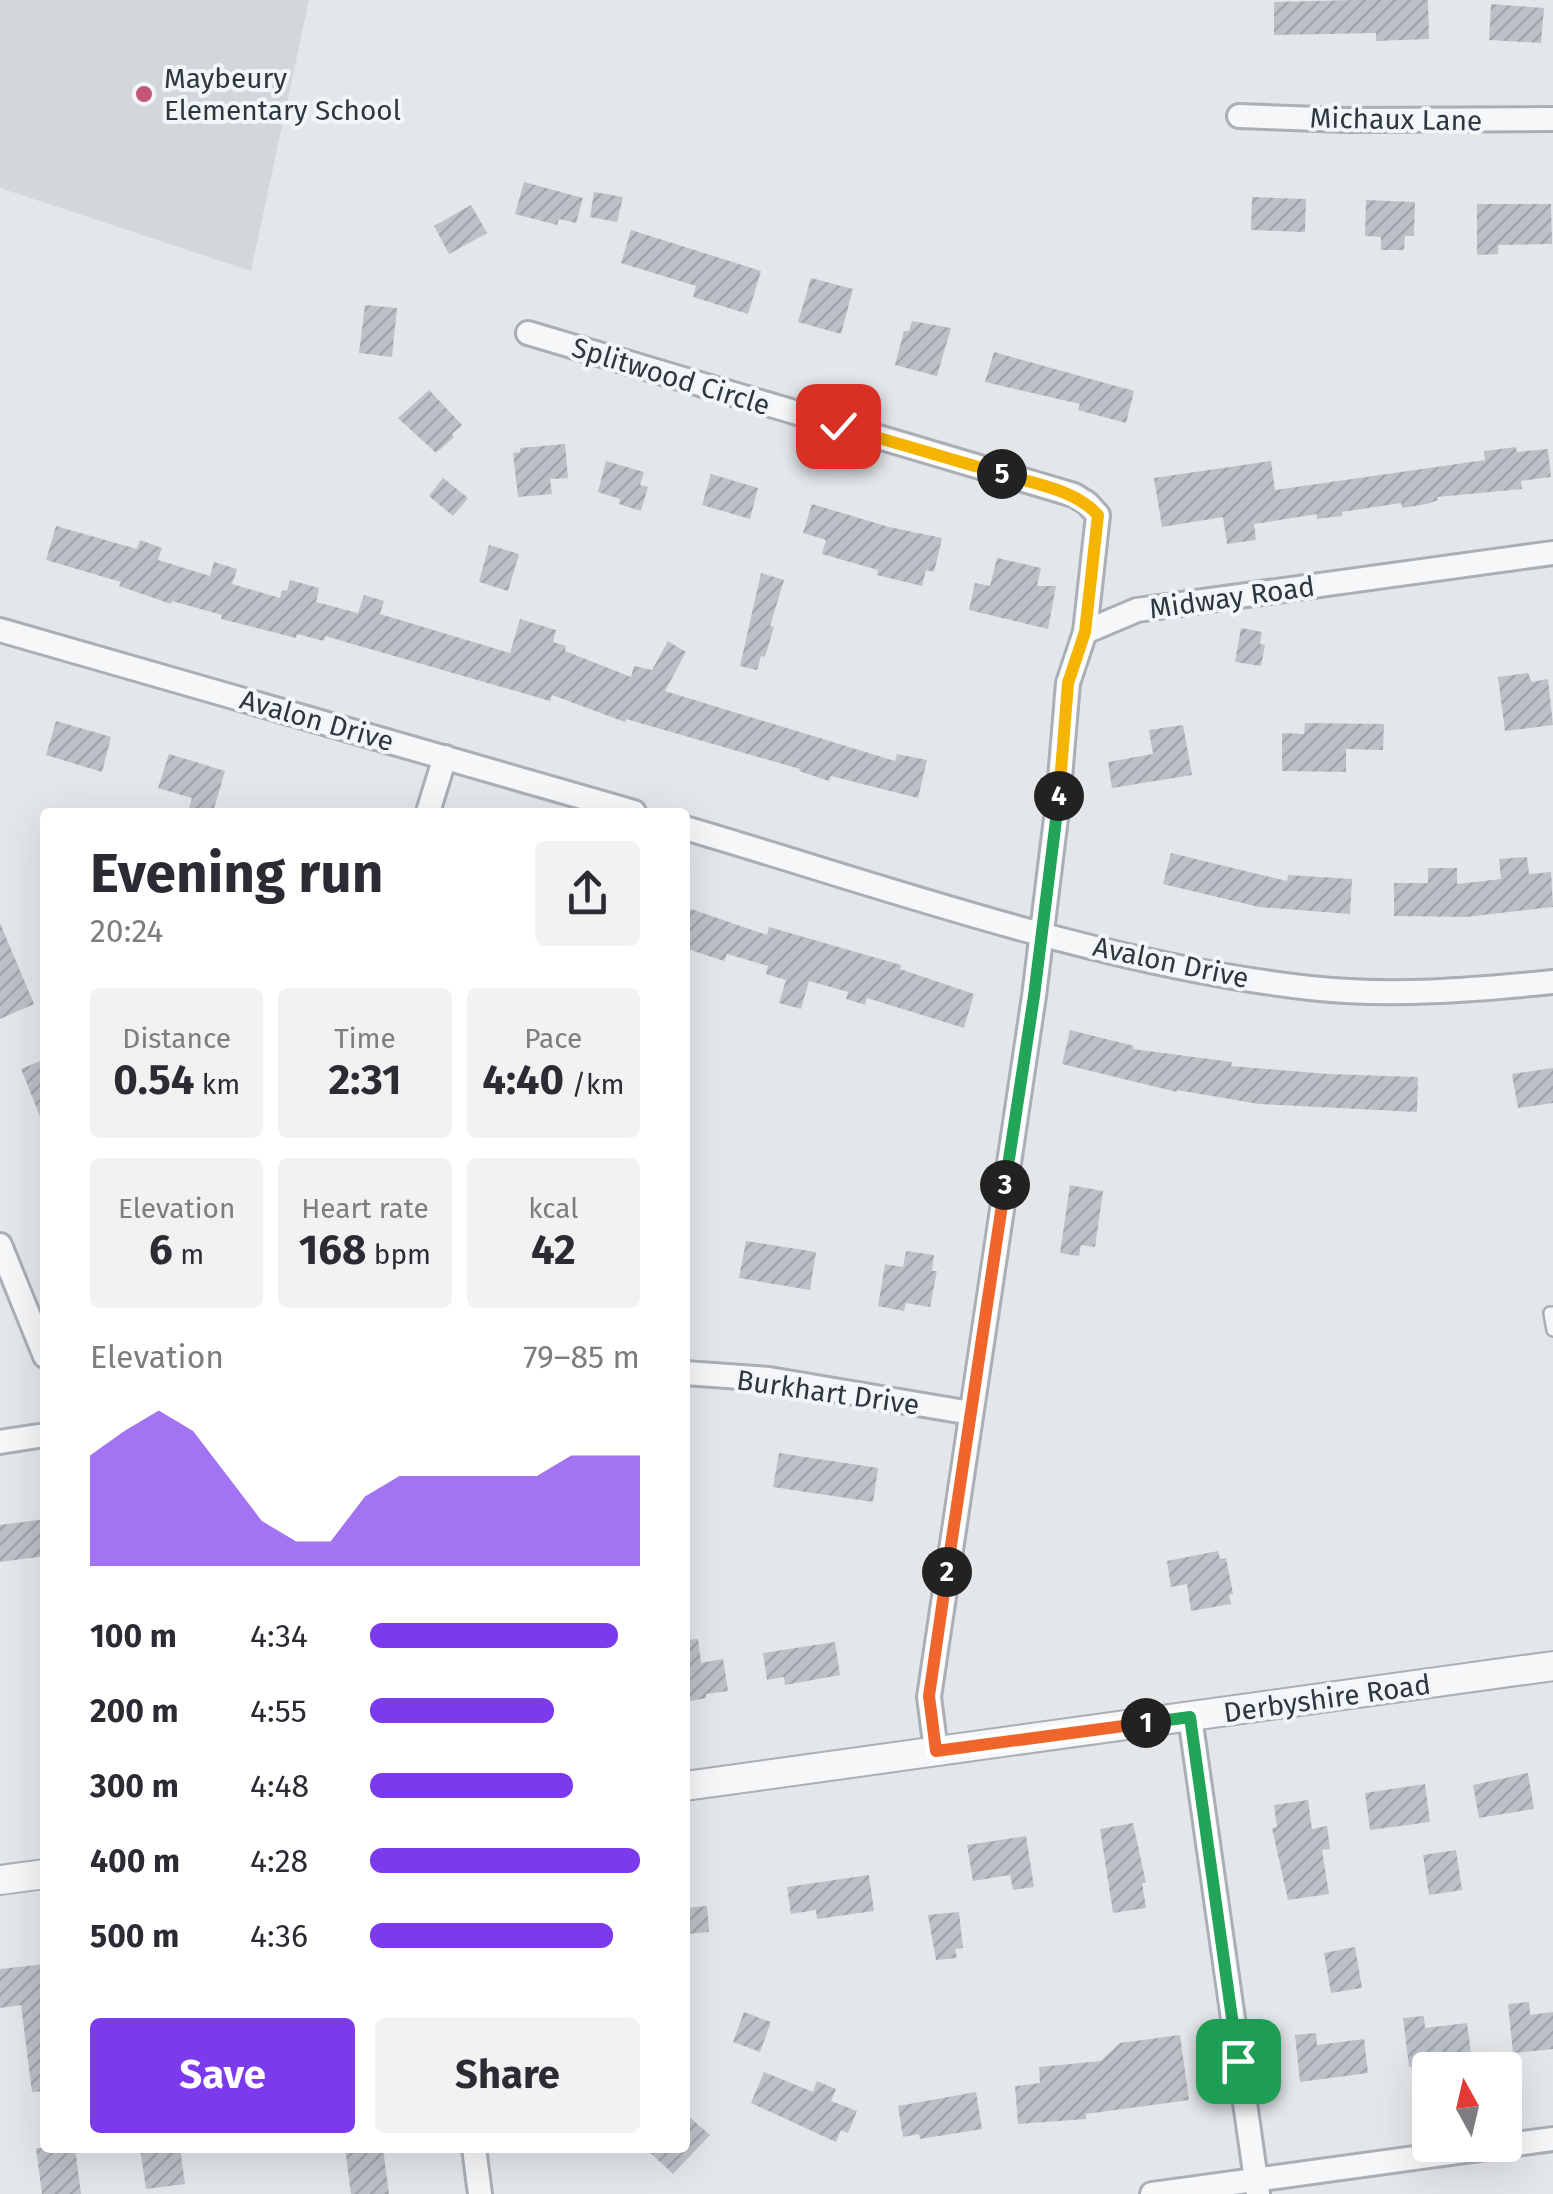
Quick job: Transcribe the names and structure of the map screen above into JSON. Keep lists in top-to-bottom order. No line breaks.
{"streets":{"street":["Michaux Lane","Splitwood Circle","Midway Road","Avalon Drive","Burkhart Drive","Derbyshire Road"]},"crossings":[["Splitwood Circle","Midway Road"]],"places":["Maybeury Elementary School"],"north":"top","page":{"pins":["5","4","3","2","1"],"heading":["Evening run","20:24"],"stats":[["Distance","0.54 km"],["Time","2:31"],["Pace","4:40 /km"],["Elevation","6 m"],["Heart rate","168 bpm"],["kcal","42"]],"chart":["Elevation","79–85 m"],"list":[{"name":"100 m","note":"4:34"},{"name":"200 m","note":"4:55"},{"name":"300 m","note":"4:48"},{"name":"400 m","note":"4:28"},{"name":"500 m","note":"4:36"}],"buttons":["Save","Share"]}}
